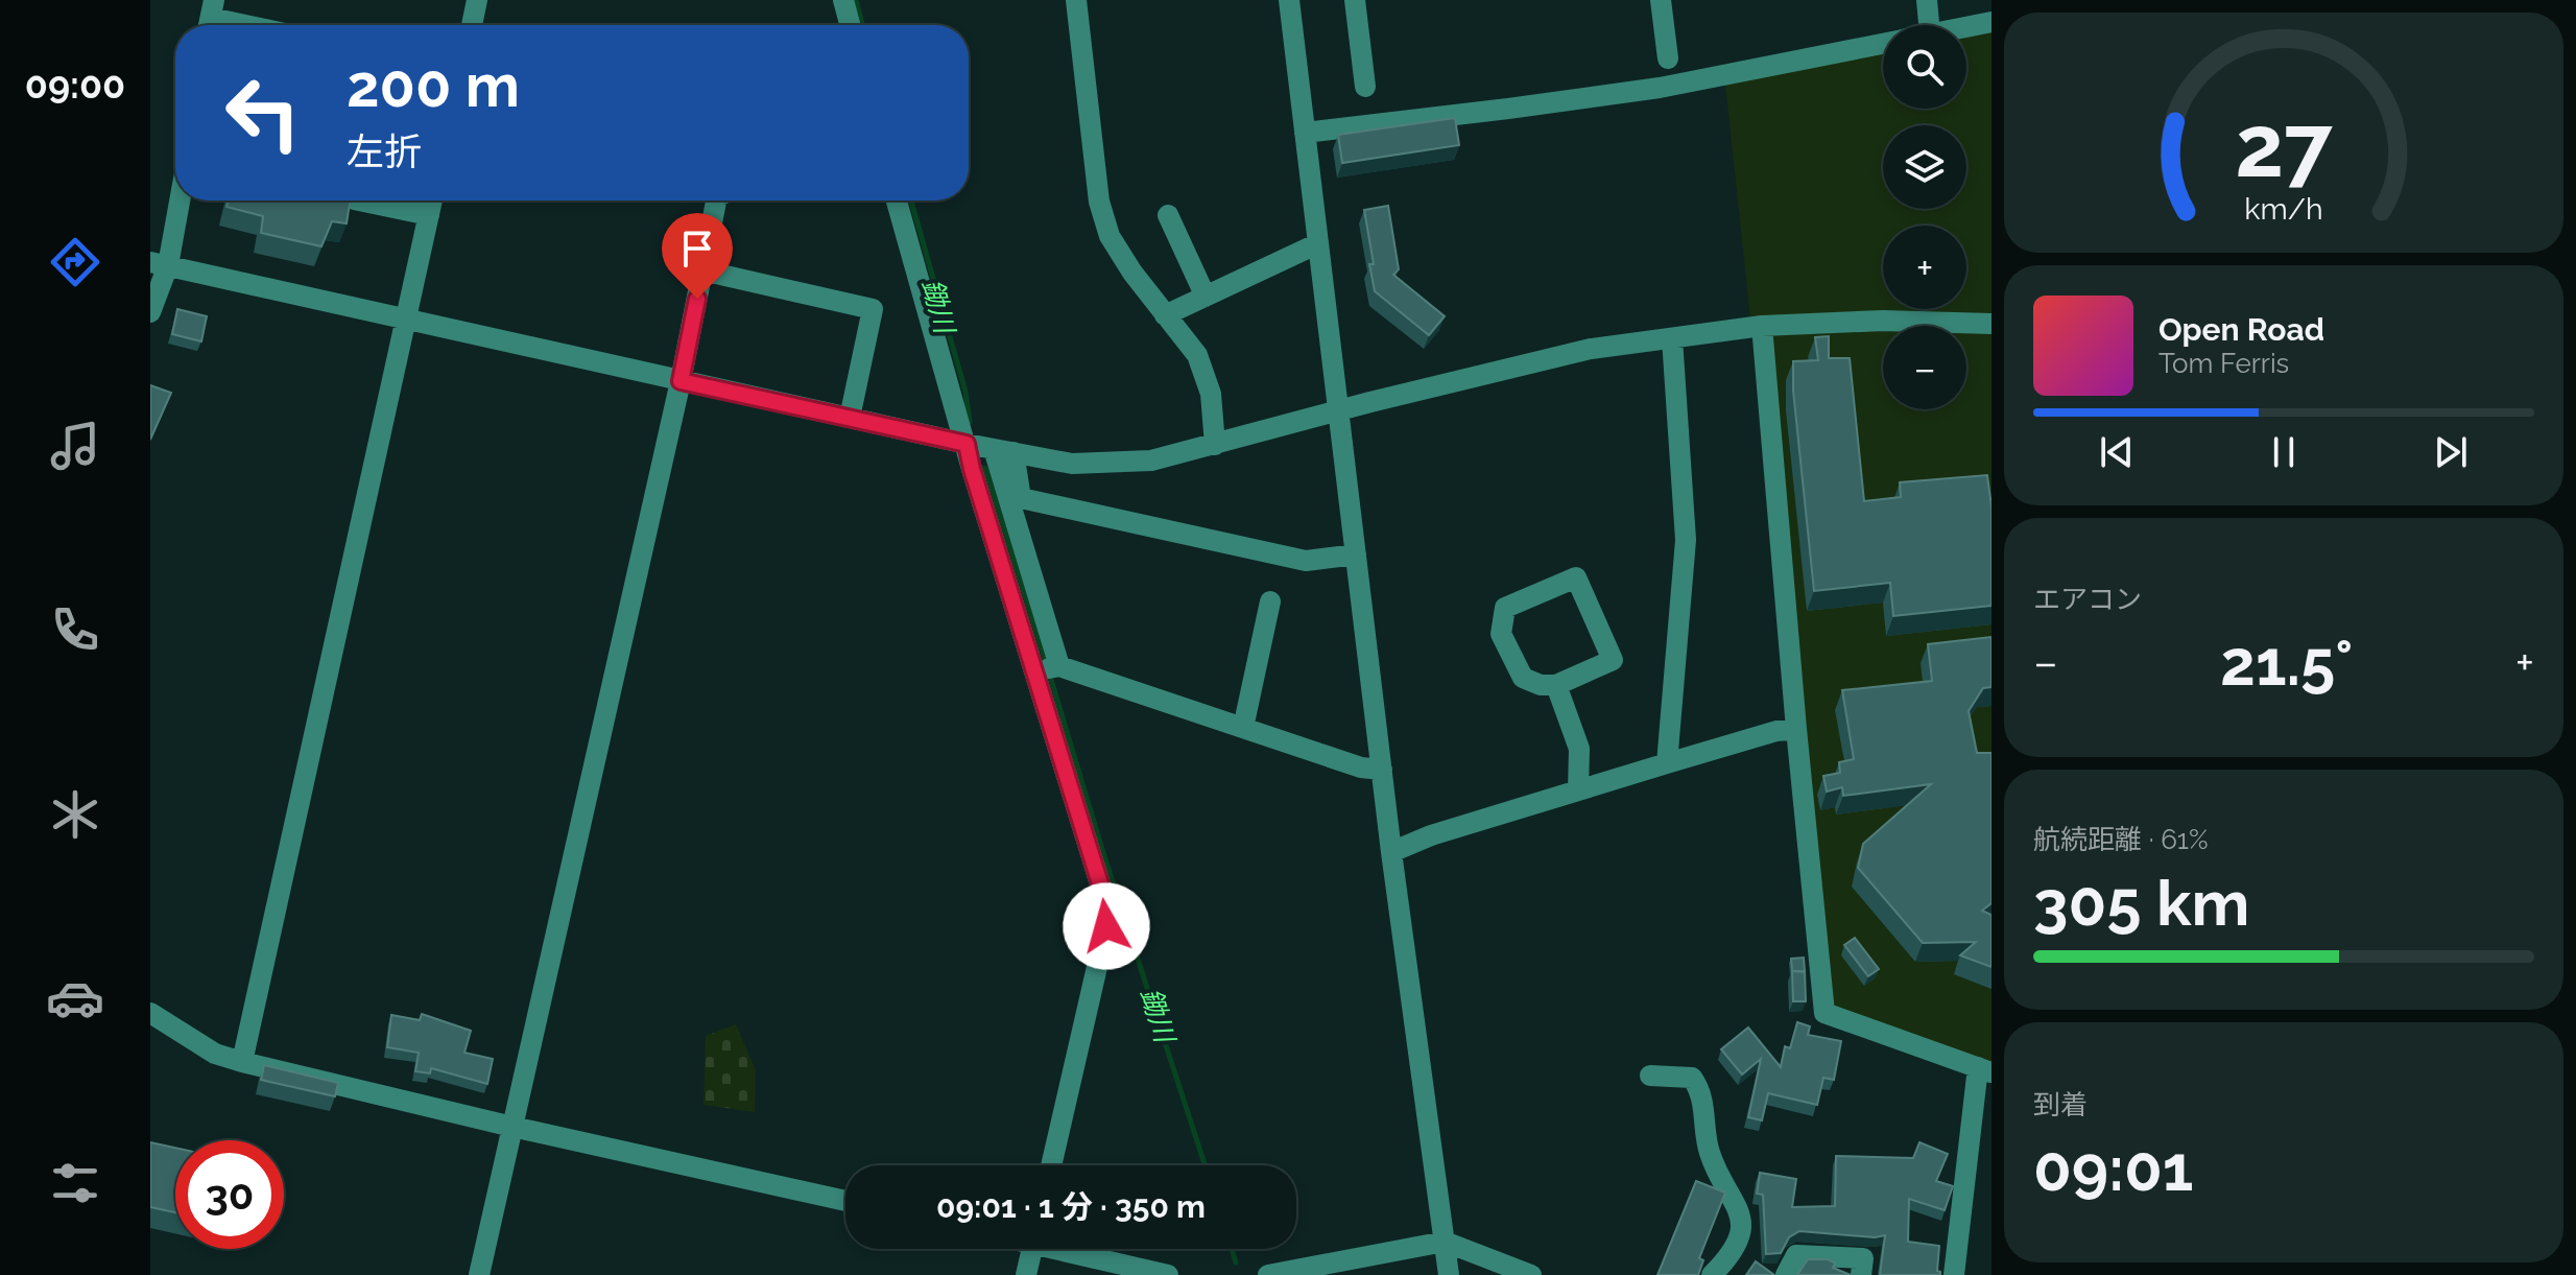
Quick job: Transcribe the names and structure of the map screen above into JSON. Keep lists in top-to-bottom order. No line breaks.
{"water":["鋤川"],"page":{"tabs":"09:00","map_buttons":["+","−"],"turn":["200 m","左折"],"song":["Open Road","Tom Ferris"],"tile":["エアコン",["航続距離 · 61%","305 km"],["到着","09:01"]],"heat":["−","21.5°","+"],"limit":"30","trip":"09:01 · 1 分 · 350 m","gauge":["27","km/h"]}}
